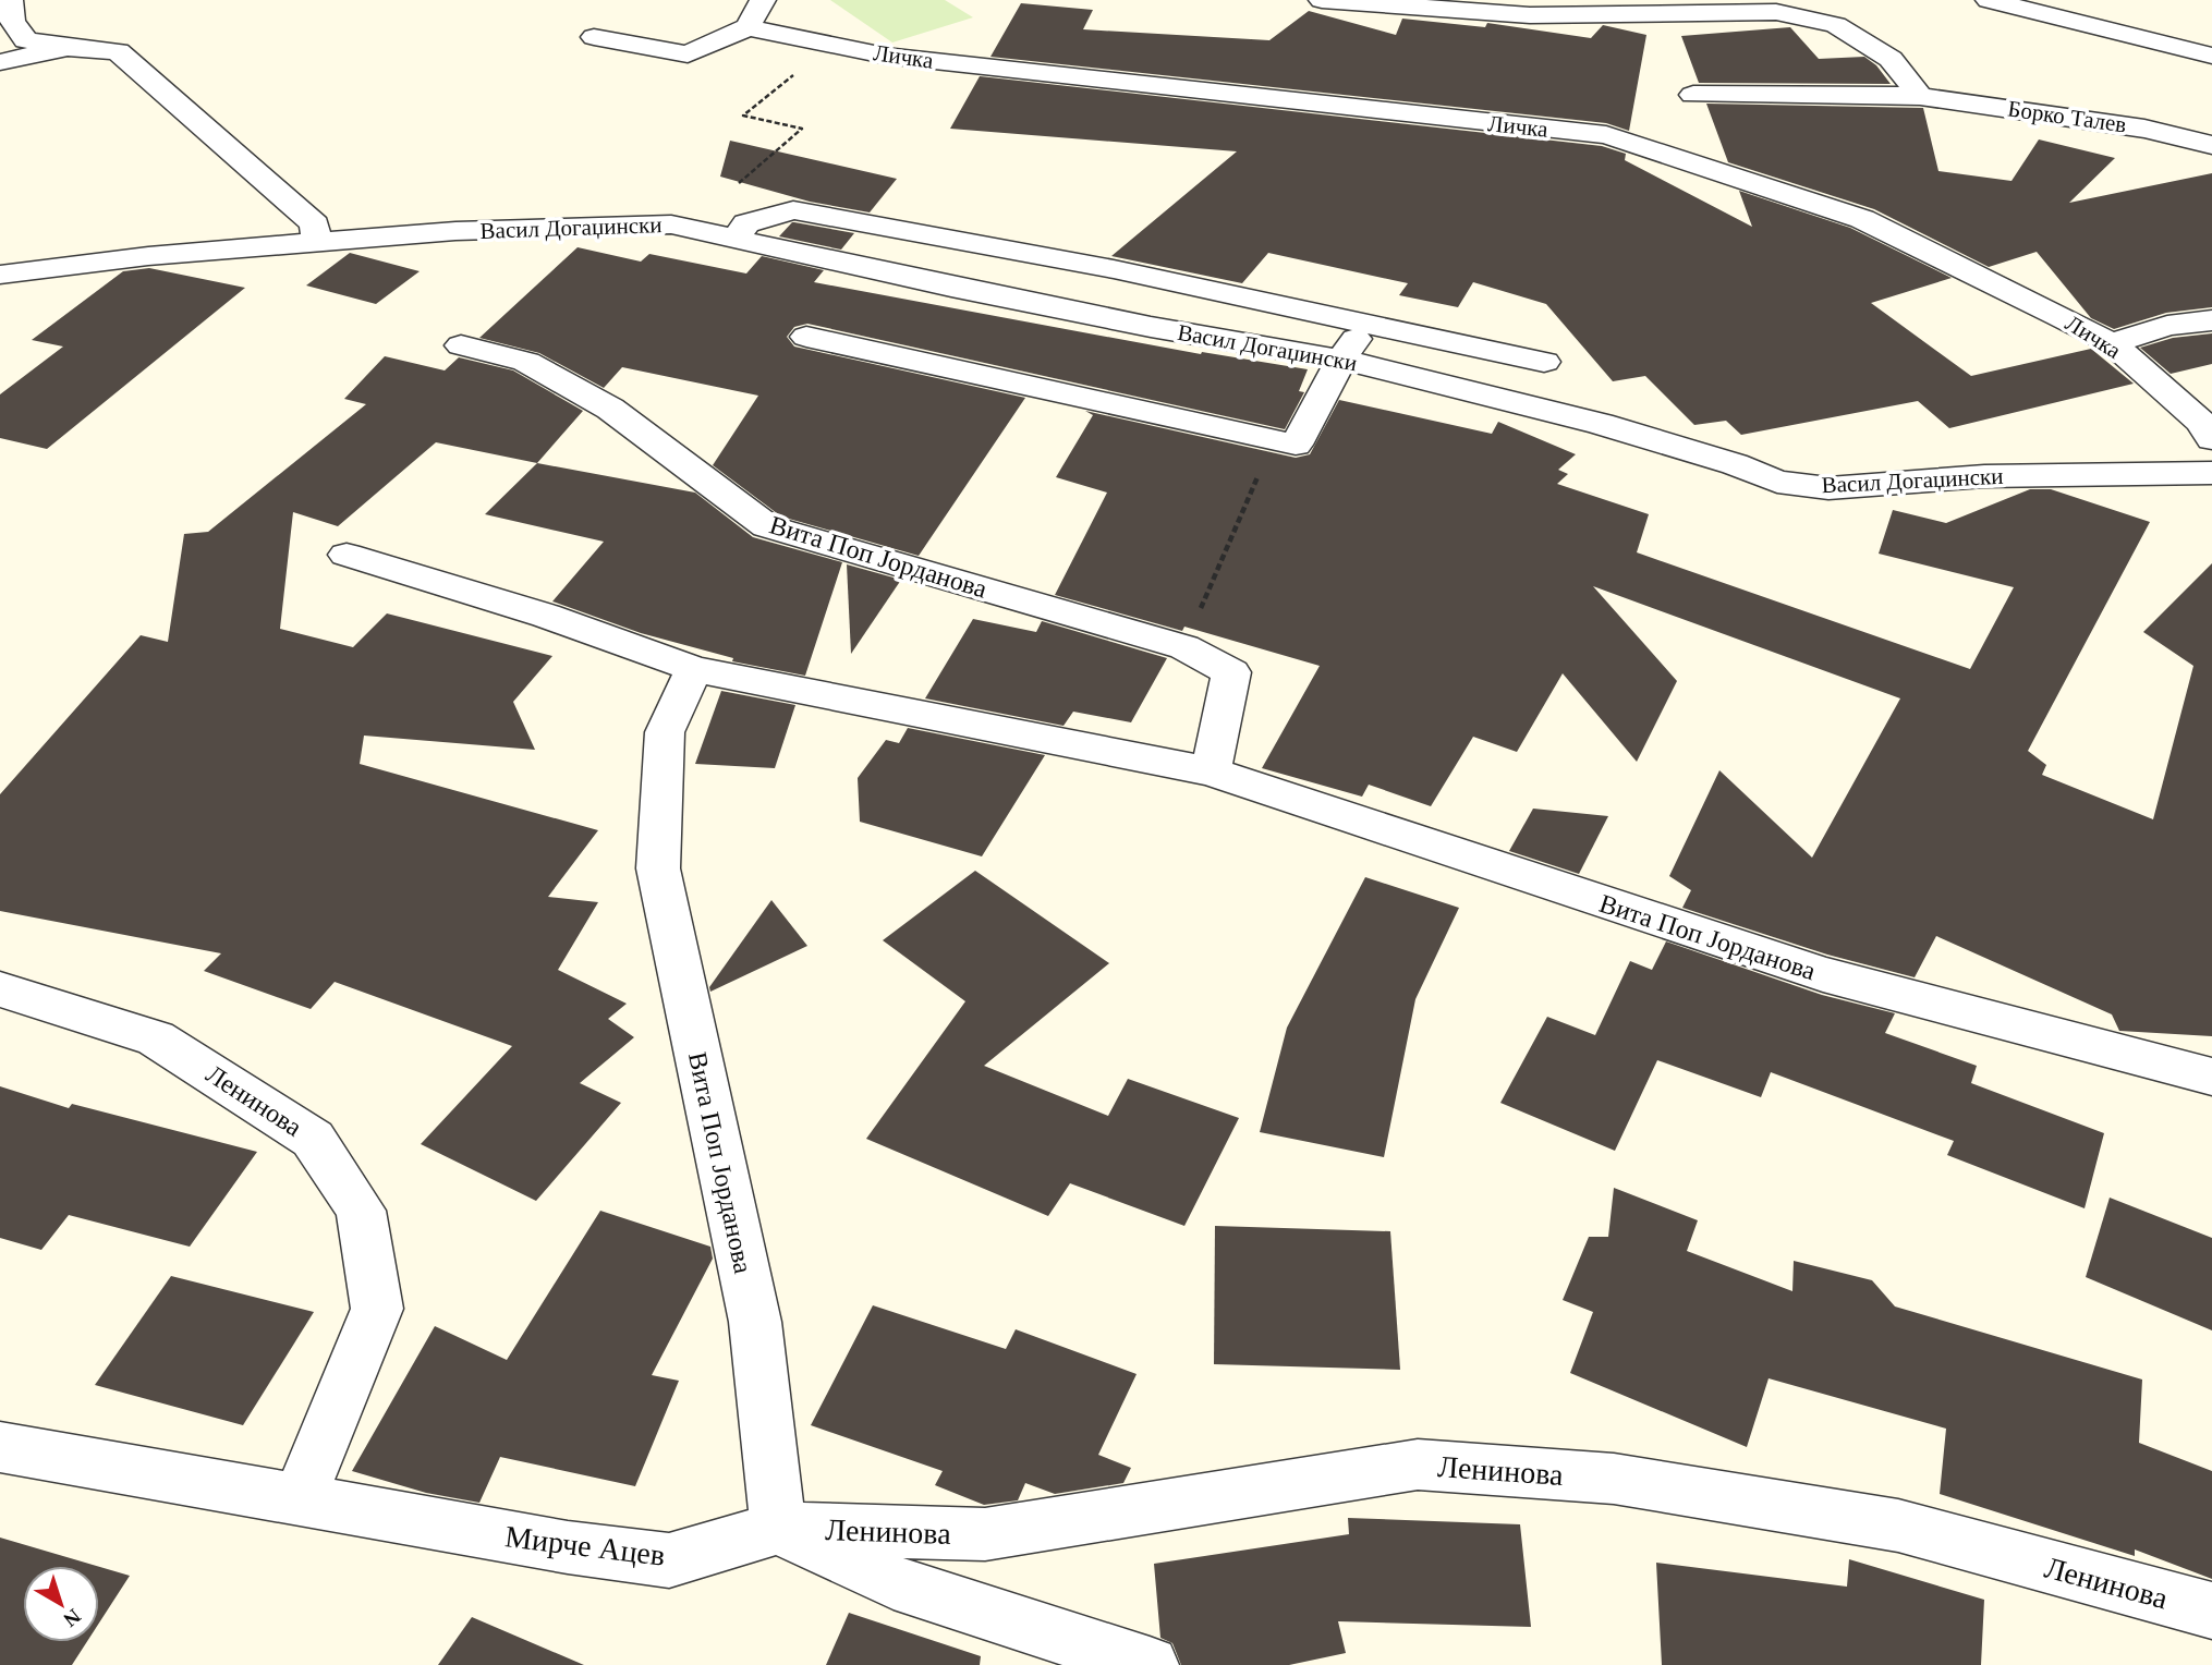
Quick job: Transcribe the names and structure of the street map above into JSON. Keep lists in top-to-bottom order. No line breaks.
{"streets":{"street":["Личка","Борко Талев","Васил Догаџински","Вита Поп Јорданова","Ленинова","Мирче Ацев"]},"crossings":[["Вита Поп Јорданова","Ленинова"],["Вита Поп Јорданова","Мирче Ацев"],["Ленинова","Мирче Ацев"]],"north":"bottom right"}
